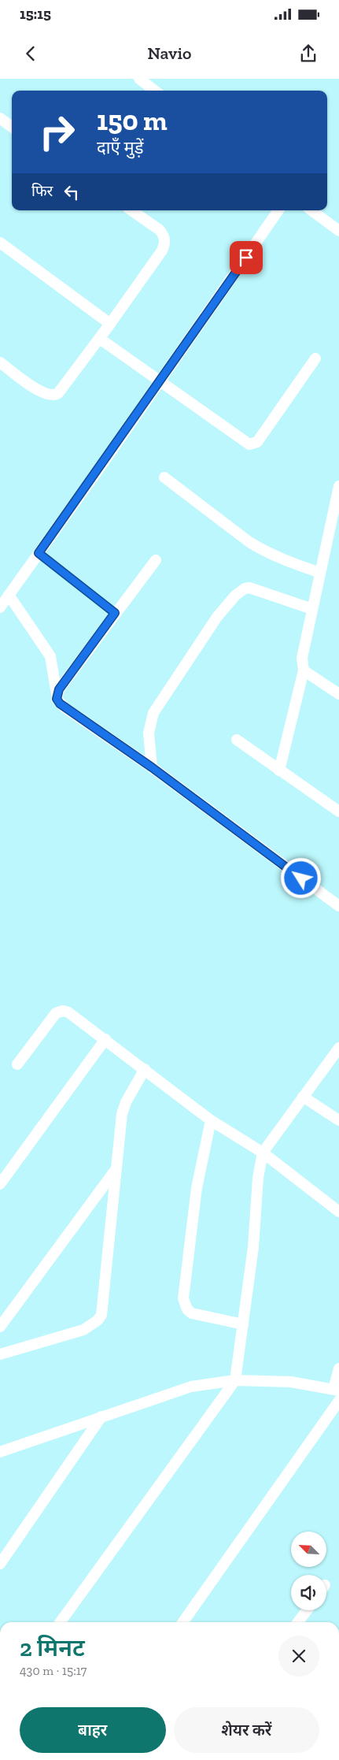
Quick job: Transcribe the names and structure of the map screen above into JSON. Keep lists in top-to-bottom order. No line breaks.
{"north":"top left","page":{"status":"15:15","header":"Navio","turn":["150 m","दाएँ मुड़ें"],"then":"फिर","heading":["2 मिनट","430 m · 15:17"],"buttons":["बाहर","शेयर करें"]}}
